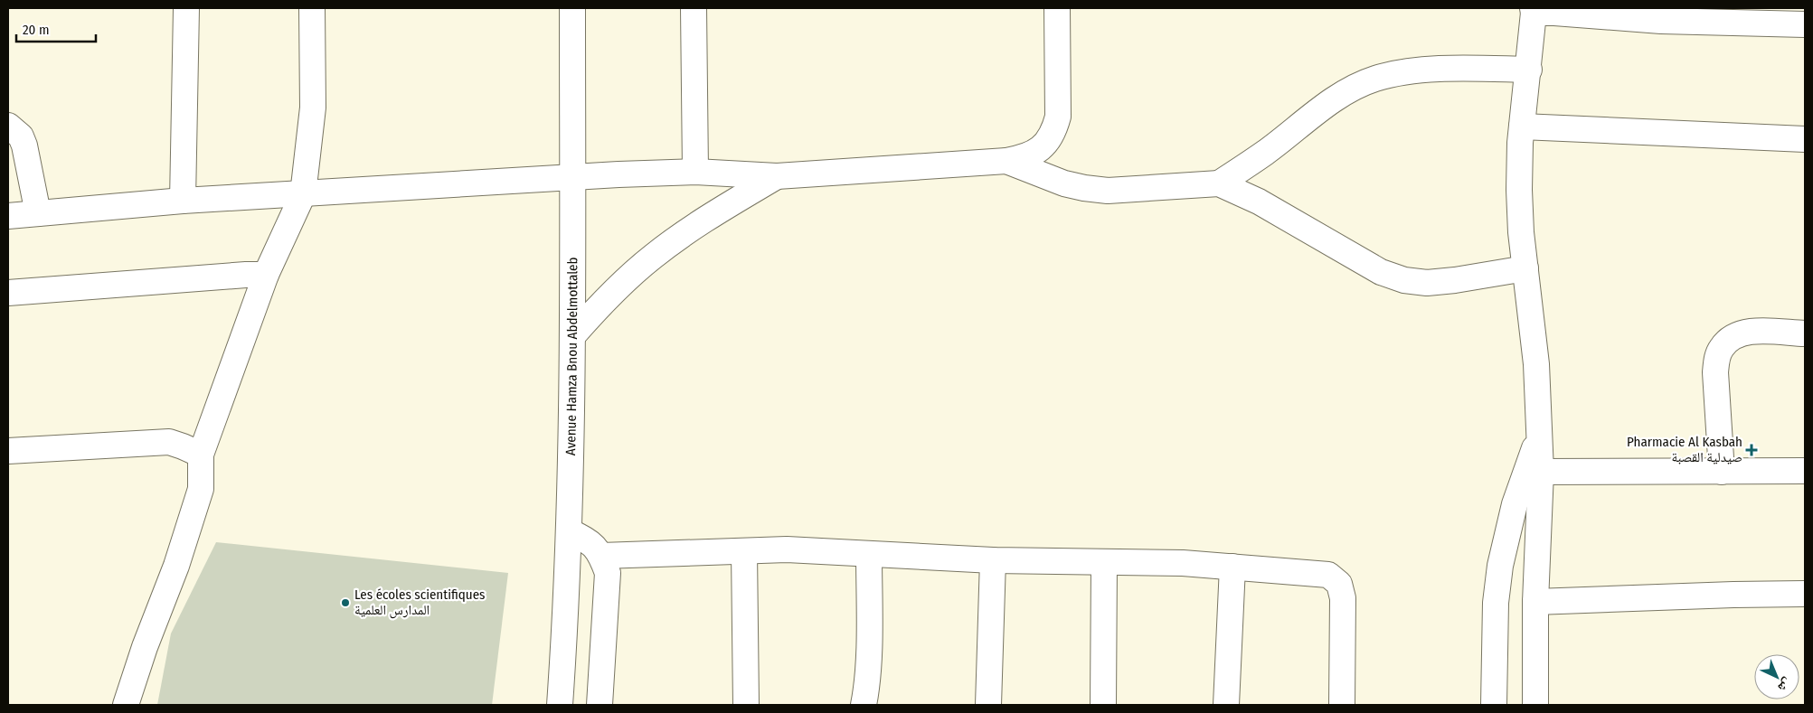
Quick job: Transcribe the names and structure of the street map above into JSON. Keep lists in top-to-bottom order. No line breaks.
{"streets":{"street":["Avenue Hamza Bnou Abdelmottaleb"]},"places":{"health":["Pharmacie Al Kasbah صيدلية القصبة"],"other":["Les écoles scientifiques المدارس العلمية"]},"scale_bar":"20 m","north":"bottom right"}
